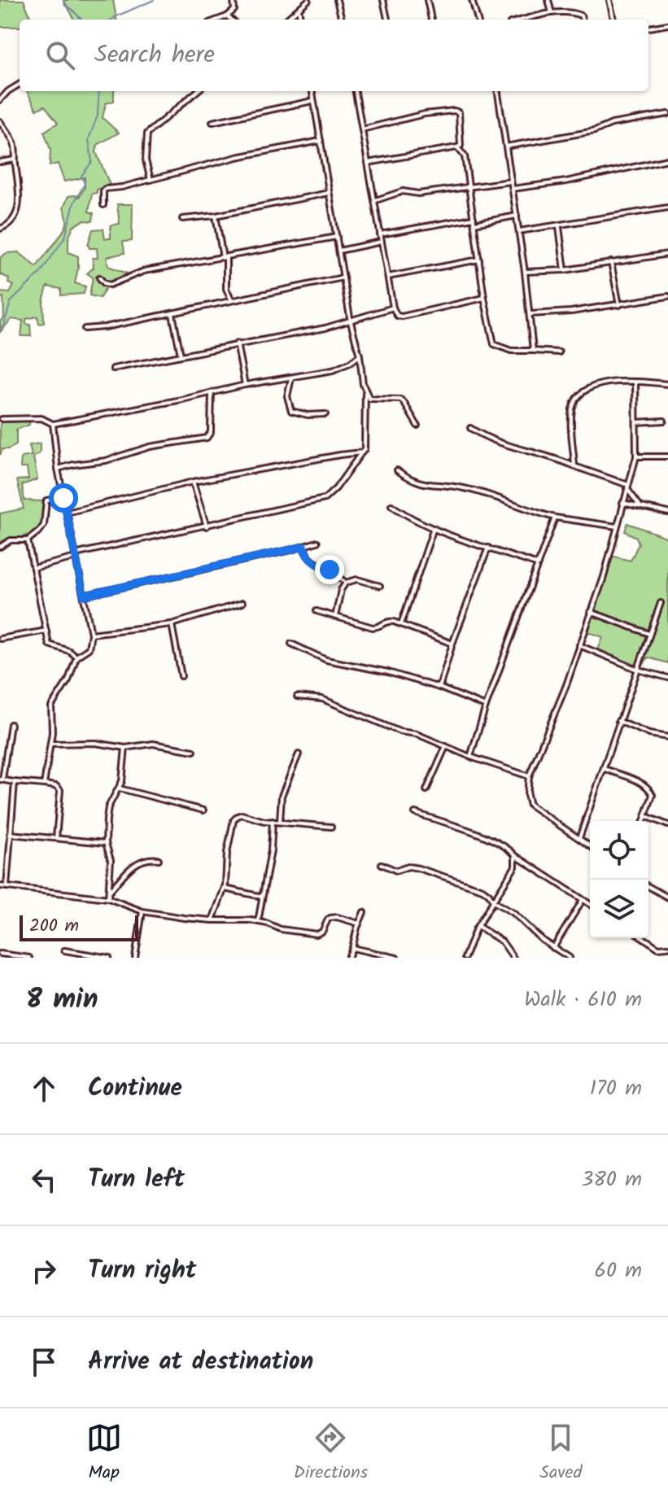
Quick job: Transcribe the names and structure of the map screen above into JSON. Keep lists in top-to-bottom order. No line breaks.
{"scale_bar":"200 m","page":{"search":"Search here","scale":"200 m","heading":["8 min","Walk · 610 m"],"list":[["Continue","170 m"],["Turn left","380 m"],["Turn right","60 m"],"Arrive at destination"],"nav":["Map","Directions","Saved"]}}
